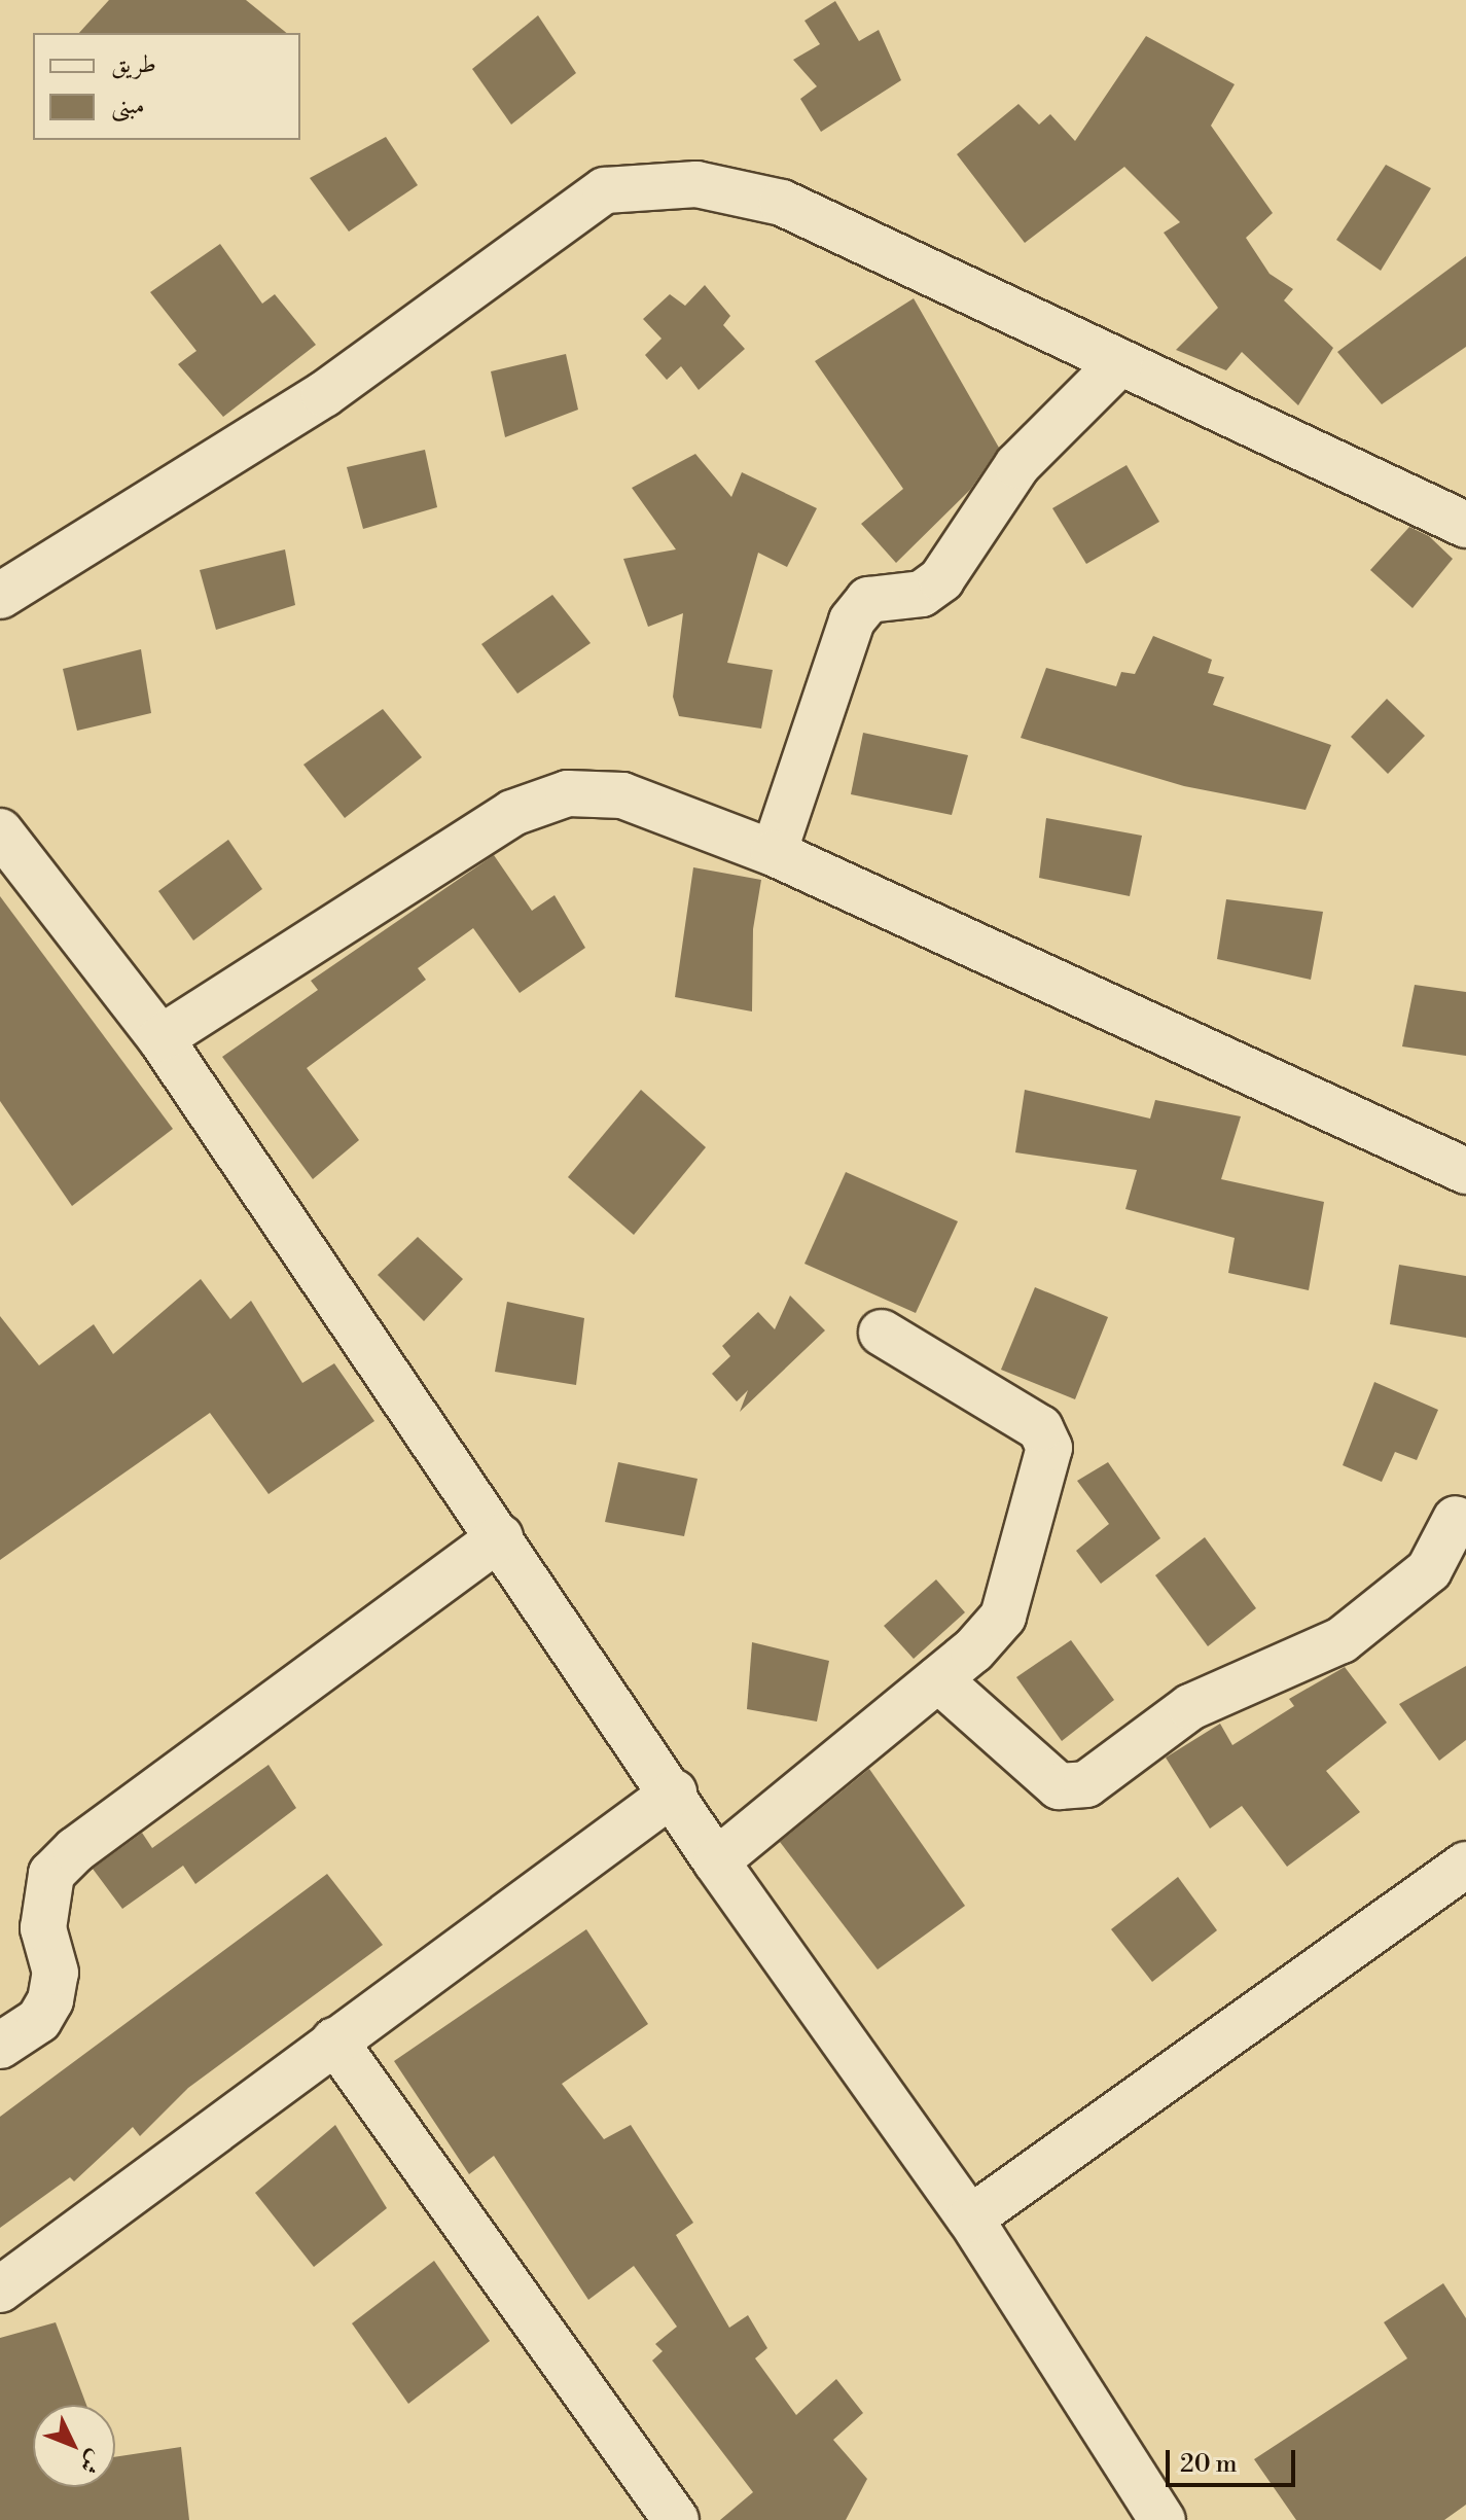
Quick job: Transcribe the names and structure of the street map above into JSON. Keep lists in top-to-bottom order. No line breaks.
{"legend":["طريق","مبنى"],"scale_bar":"20 m","north":"bottom right"}
